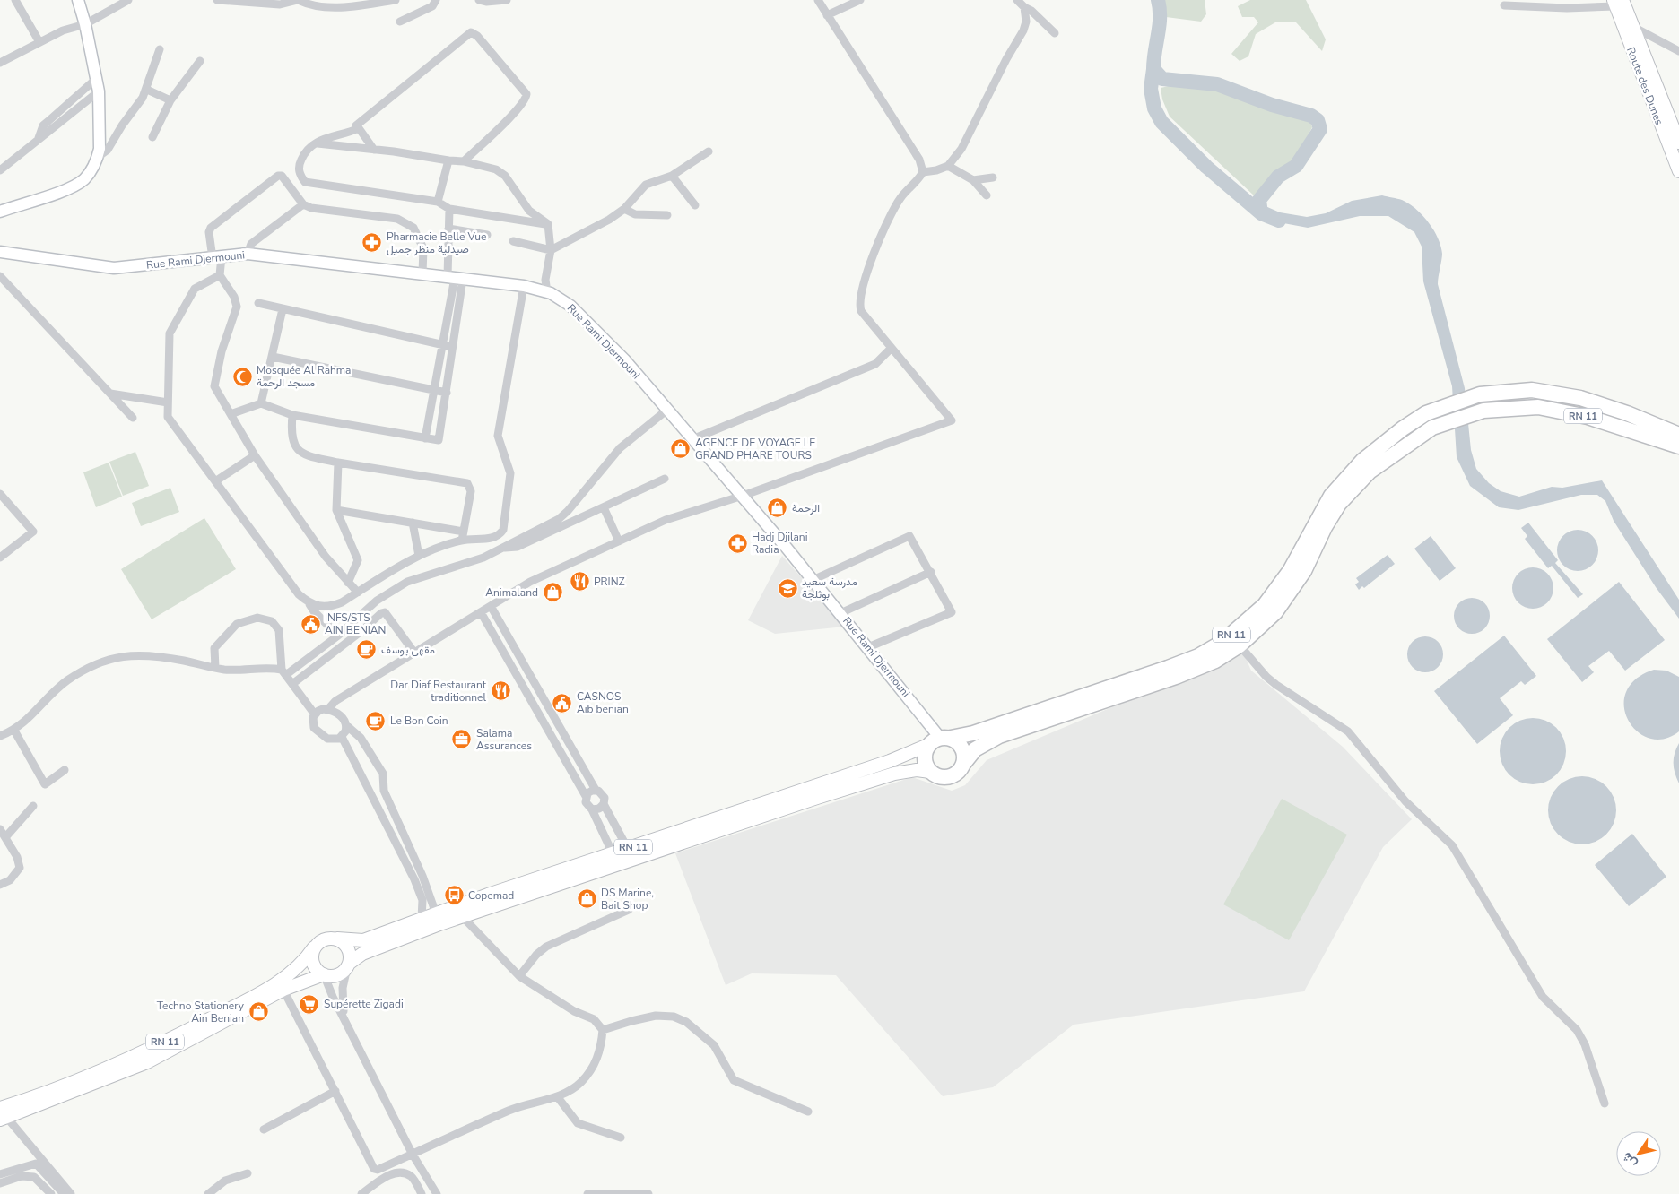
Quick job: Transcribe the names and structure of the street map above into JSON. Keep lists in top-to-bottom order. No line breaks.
{"streets":{"highway":["RN 11"],"main road":["Route des Dunes","Rue Rami Djermouni"]},"crossings":[["Rue Rami Djermouni","RN 11"]],"places":{"pharmacy":["Pharmacie Belle Vue صيدلية منظر جميل","Hadj Djilani Radia"],"mosque":["Mosquée Al Rahma مسجد الرحمة"],"shop":["AGENCE DE VOYAGE LE GRAND PHARE TOURS","الرحمة","Animaland","DS Marine, Bait Shop","Techno Stationery Ain Benian"],"restaurant":["PRINZ","Dar Diaf Restaurant traditionnel"],"school or university":["مدرسة سعيد بوثلجة"],"public building":["INFS/STS AIN BENIAN","CASNOS Aib benian"],"cafe":["مقهى يوسف","Le Bon Coin"],"office":["Salama Assurances"],"bus stop":["Copemad"],"supermarket":["Supérette Zigadi"]},"north":"bottom left"}
